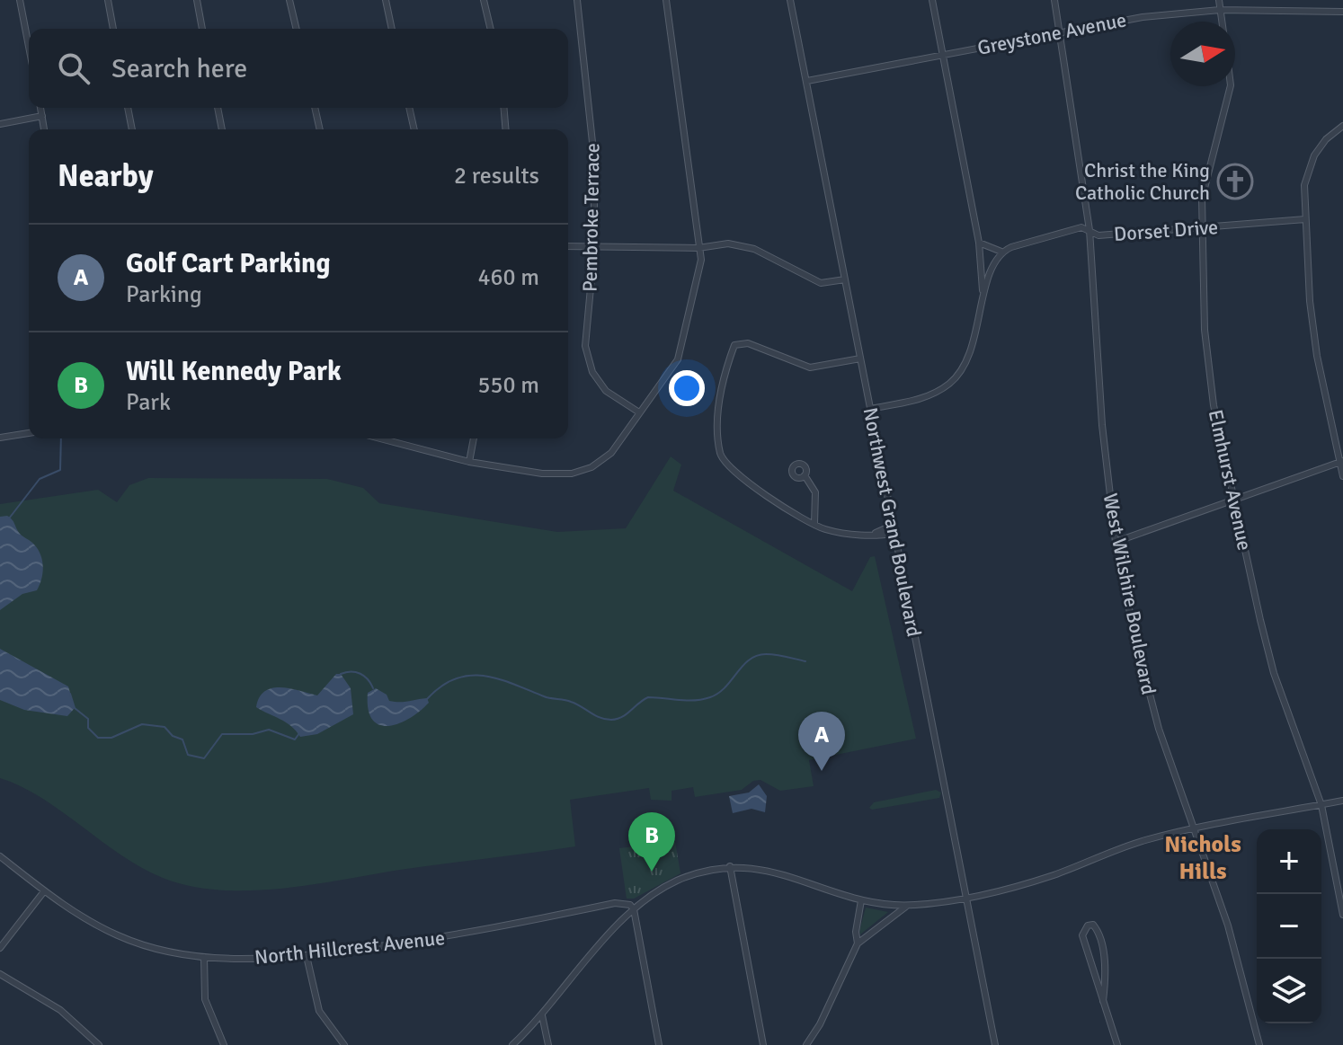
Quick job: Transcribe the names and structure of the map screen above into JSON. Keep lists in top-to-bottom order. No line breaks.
{"streets":{"street":["Greystone Avenue","Pembroke Terrace","Dorset Drive","Elmhurst Avenue","Northwest Grand Boulevard","West Wilshire Boulevard","North Hillcrest Avenue"]},"crossings":[["Greystone Avenue","Elmhurst Avenue"],["Greystone Avenue","Northwest Grand Boulevard"],["Greystone Avenue","West Wilshire Boulevard"],["Dorset Drive","Elmhurst Avenue"],["Dorset Drive","West Wilshire Boulevard"]],"districts":["Nichols Hills"],"places":{"church":["Christ the King Catholic Church"]},"north":"right","page":{"search":"Search here","heading":["Nearby","2 results"],"list":[{"mark":"A","name":"Golf Cart Parking","note":"Parking","value":"460 m"},{"mark":"B","name":"Will Kennedy Park","note":"Park","value":"550 m"}],"pins":["A","B"],"map_buttons":["+","−"]}}
